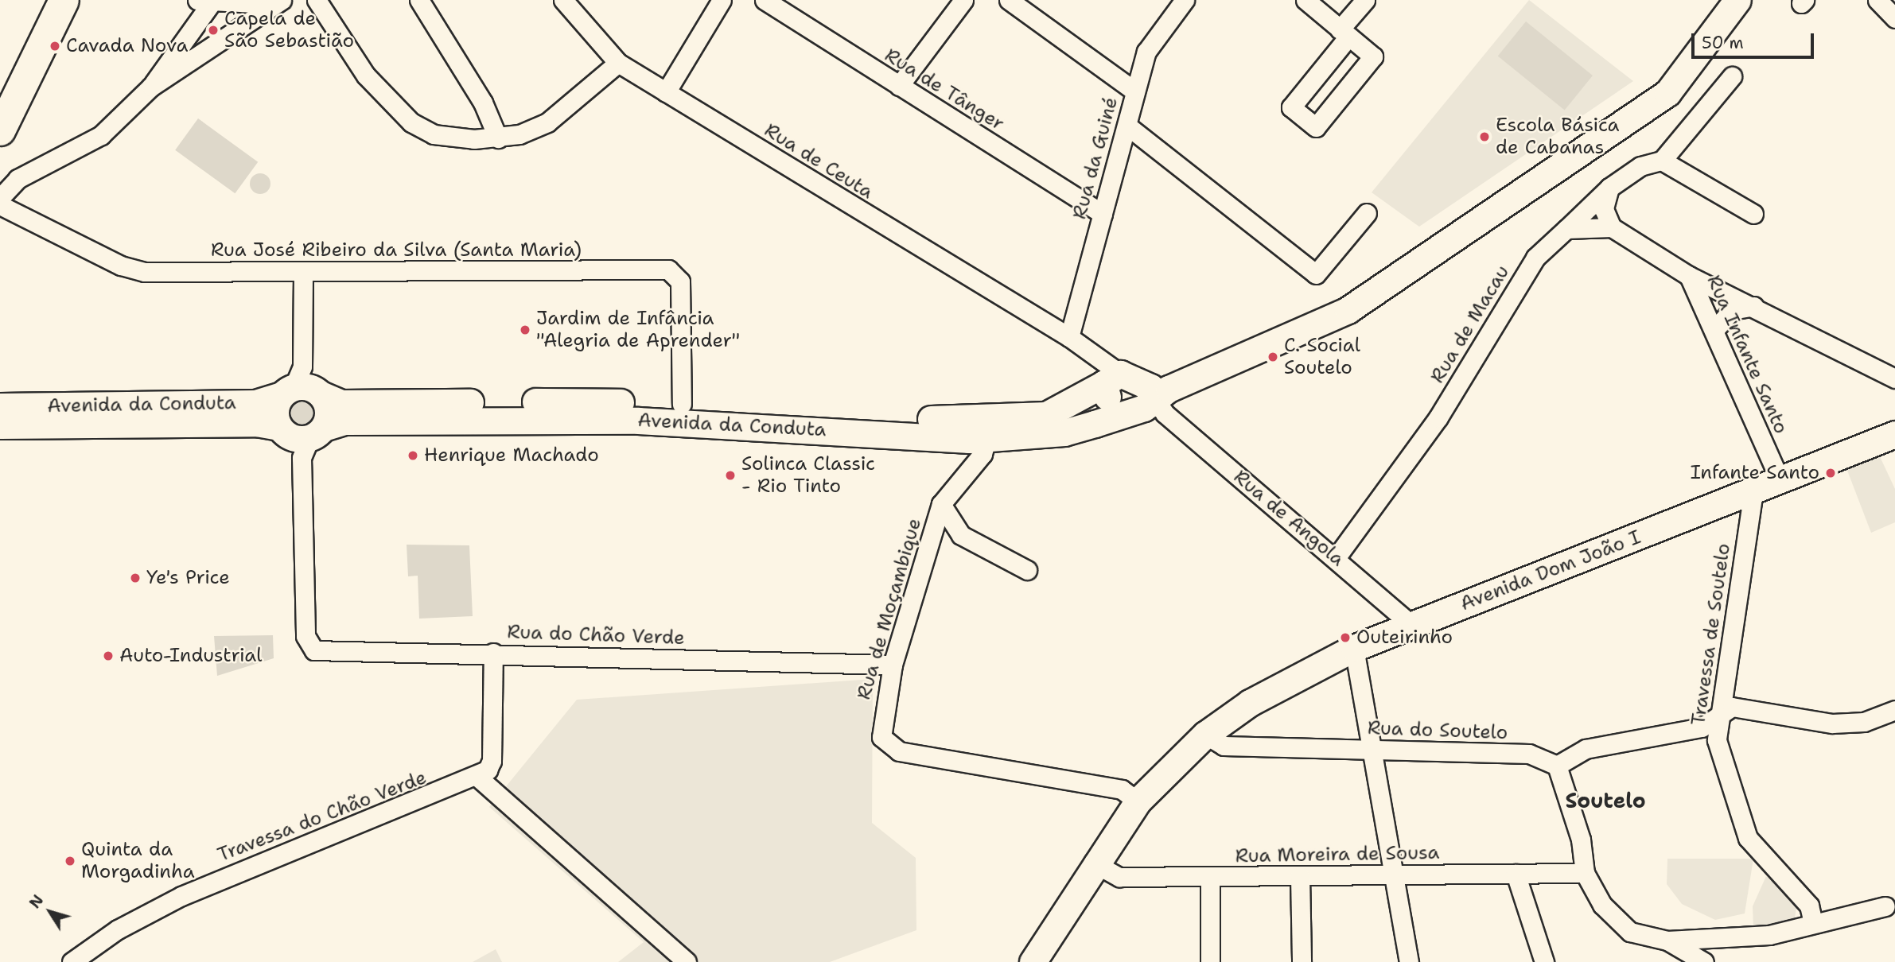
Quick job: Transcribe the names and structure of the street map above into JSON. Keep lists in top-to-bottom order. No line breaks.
{"streets":{"main road":["Avenida da Conduta","Rua de Angola","Avenida Dom João I"],"street":["Rua de Tânger","Rua da Guiné","Rua de Ceuta","Rua José Ribeiro da Silva (Santa Maria)","Rua de Macau","Rua Infante Santo","Rua de Moçambique","Travessa de Soutelo","Rua do Chão Verde","Rua do Soutelo","Travessa do Chão Verde","Rua Moreira de Sousa"]},"crossings":[["Rua de Tânger","Rua da Guiné"],["Rua da Guiné","Rua de Ceuta"],["Rua da Guiné","Rua de Angola"],["Rua de Ceuta","Rua de Angola"],["Rua José Ribeiro da Silva (Santa Maria)","Avenida da Conduta"],["Rua de Macau","Rua de Angola"],["Rua Infante Santo","Avenida Dom João I"],["Avenida da Conduta","Rua de Angola"],["Avenida da Conduta","Rua de Moçambique"],["Avenida da Conduta","Rua do Chão Verde"],["Rua de Angola","Avenida Dom João I"],["Avenida Dom João I","Rua de Moçambique"],["Avenida Dom João I","Travessa de Soutelo"],["Avenida Dom João I","Rua do Soutelo"],["Avenida Dom João I","Rua Moreira de Sousa"],["Rua de Moçambique","Rua do Chão Verde"]],"districts":["Soutelo"],"places":["Capela de São Sebastião","Cavada Nova","Escola Básica de Cabanas","Jardim de Infância \"Alegria de Aprender\"","C. Social Soutelo","Henrique Machado","Infante Santo","Solinca Classic - Rio Tinto","Ye's Price","Outeirinho","Auto-Industrial","Quinta da Morgadinha"],"scale_bar":"50 m","north":"top left"}
